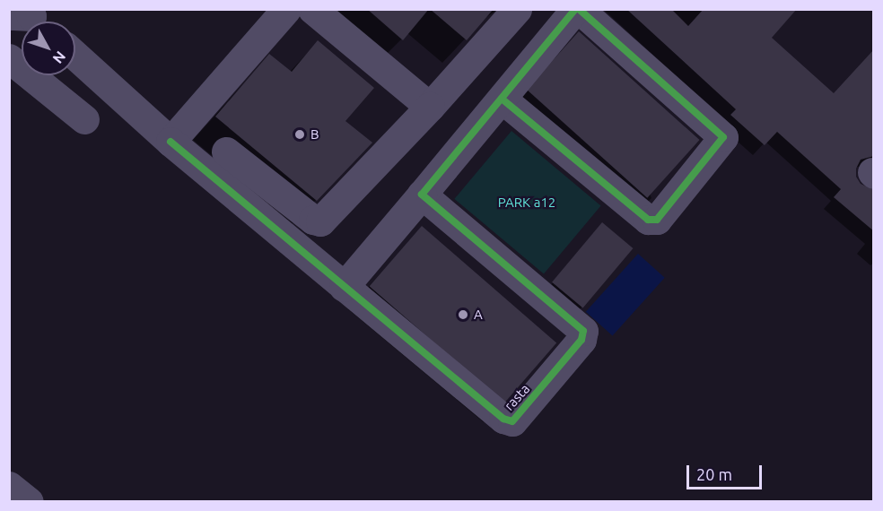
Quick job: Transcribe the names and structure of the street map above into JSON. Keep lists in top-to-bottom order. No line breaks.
{"streets":{"street":["rasta"]},"parks":["PARK a12"],"places":["B","A"],"scale_bar":"20 m","north":"bottom right"}
